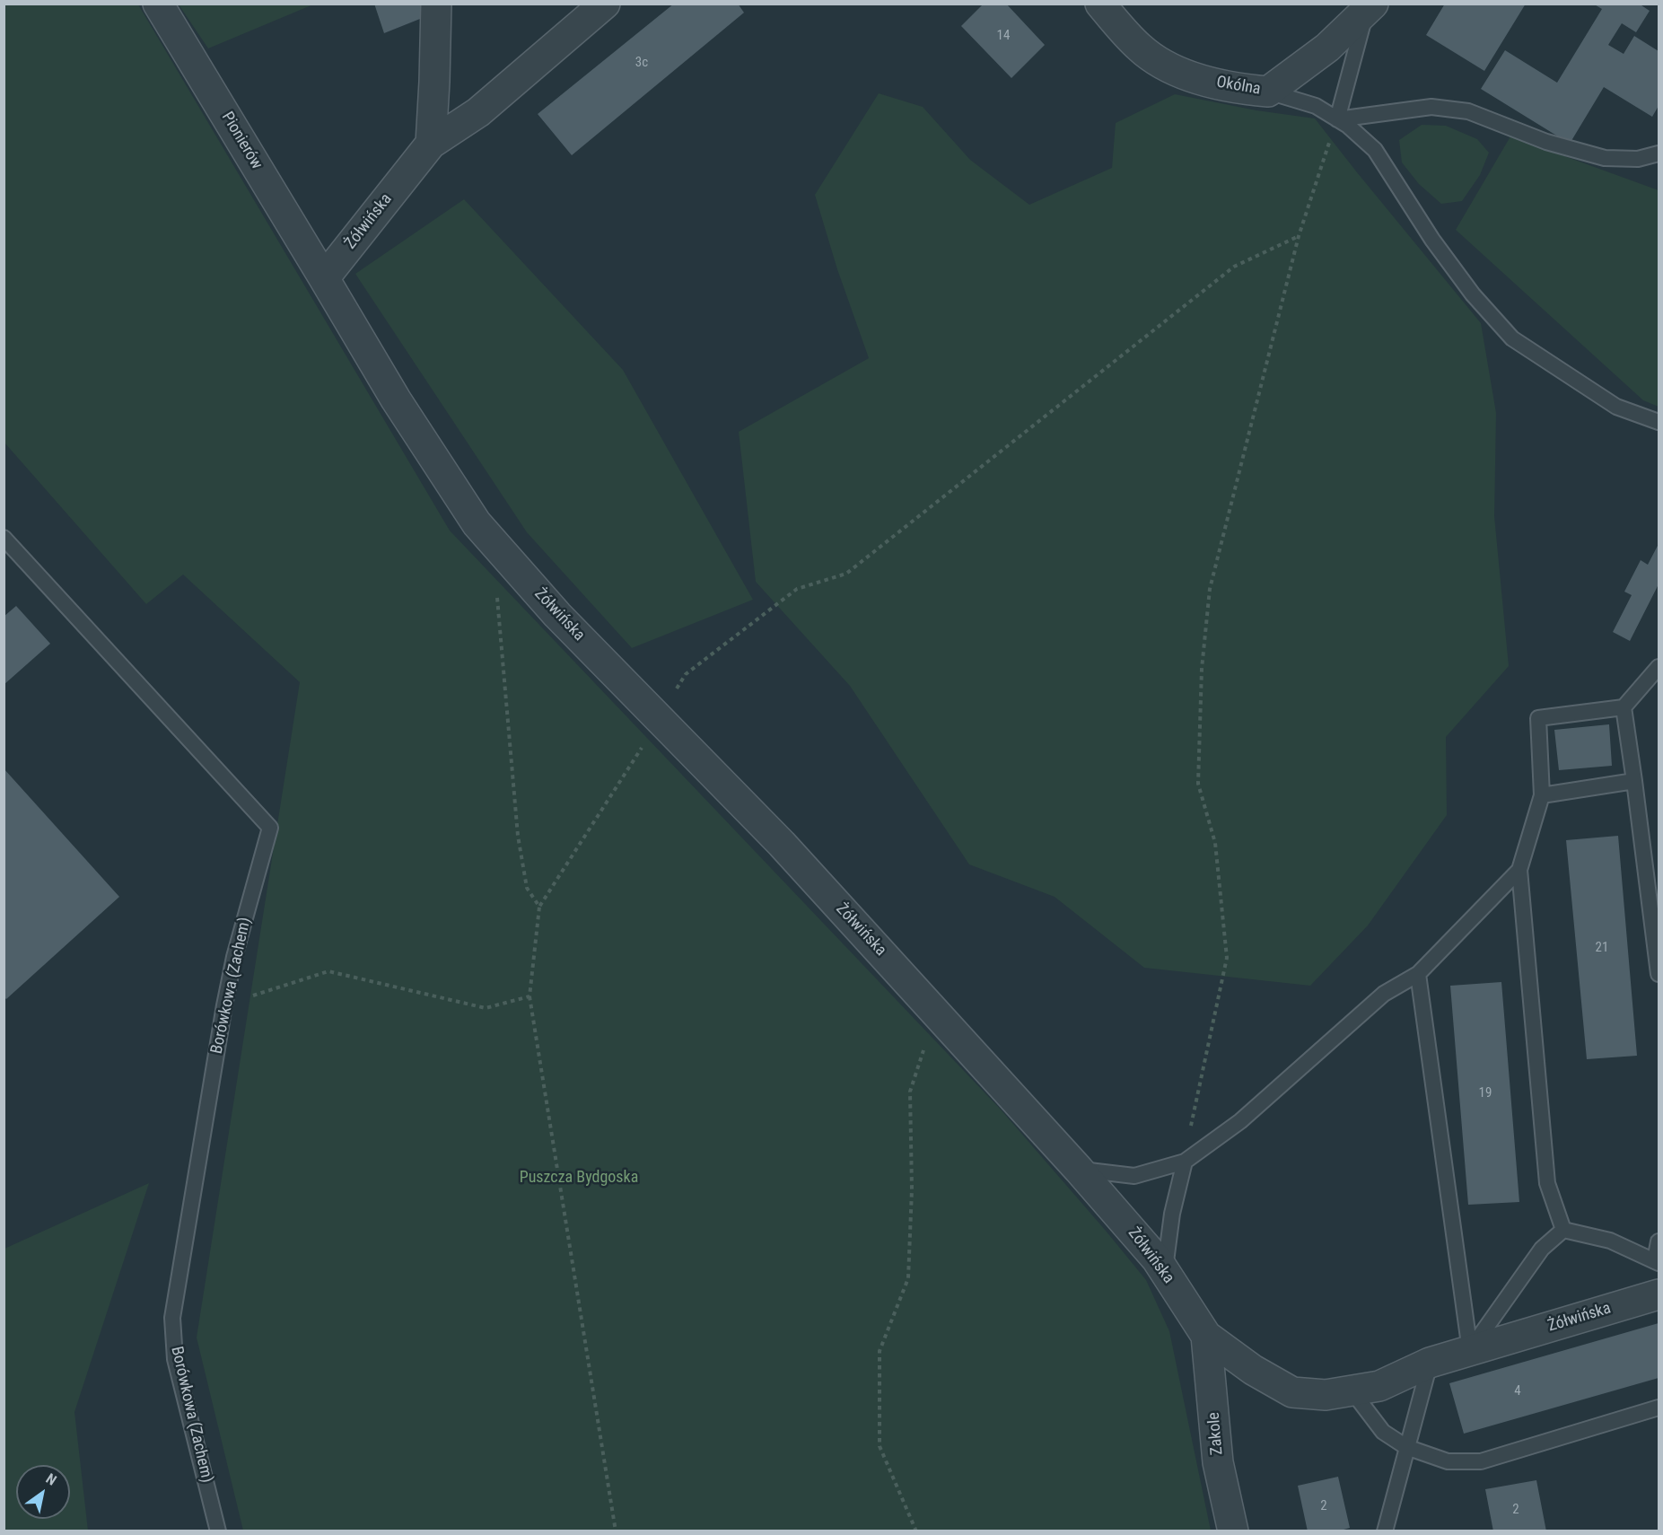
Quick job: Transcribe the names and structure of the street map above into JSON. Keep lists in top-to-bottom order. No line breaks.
{"streets":{"street":["Okólna","Pionierów","Żółwińska","Zakole"],"lane":["Borówkowa (Zachem)"]},"crossings":[["Pionierów","Żółwińska"],["Żółwińska","Zakole"]],"parks":["Puszcza Bydgoska"],"house_numbers":["14","3c","21","19","4","2","2"],"north":"top right"}
